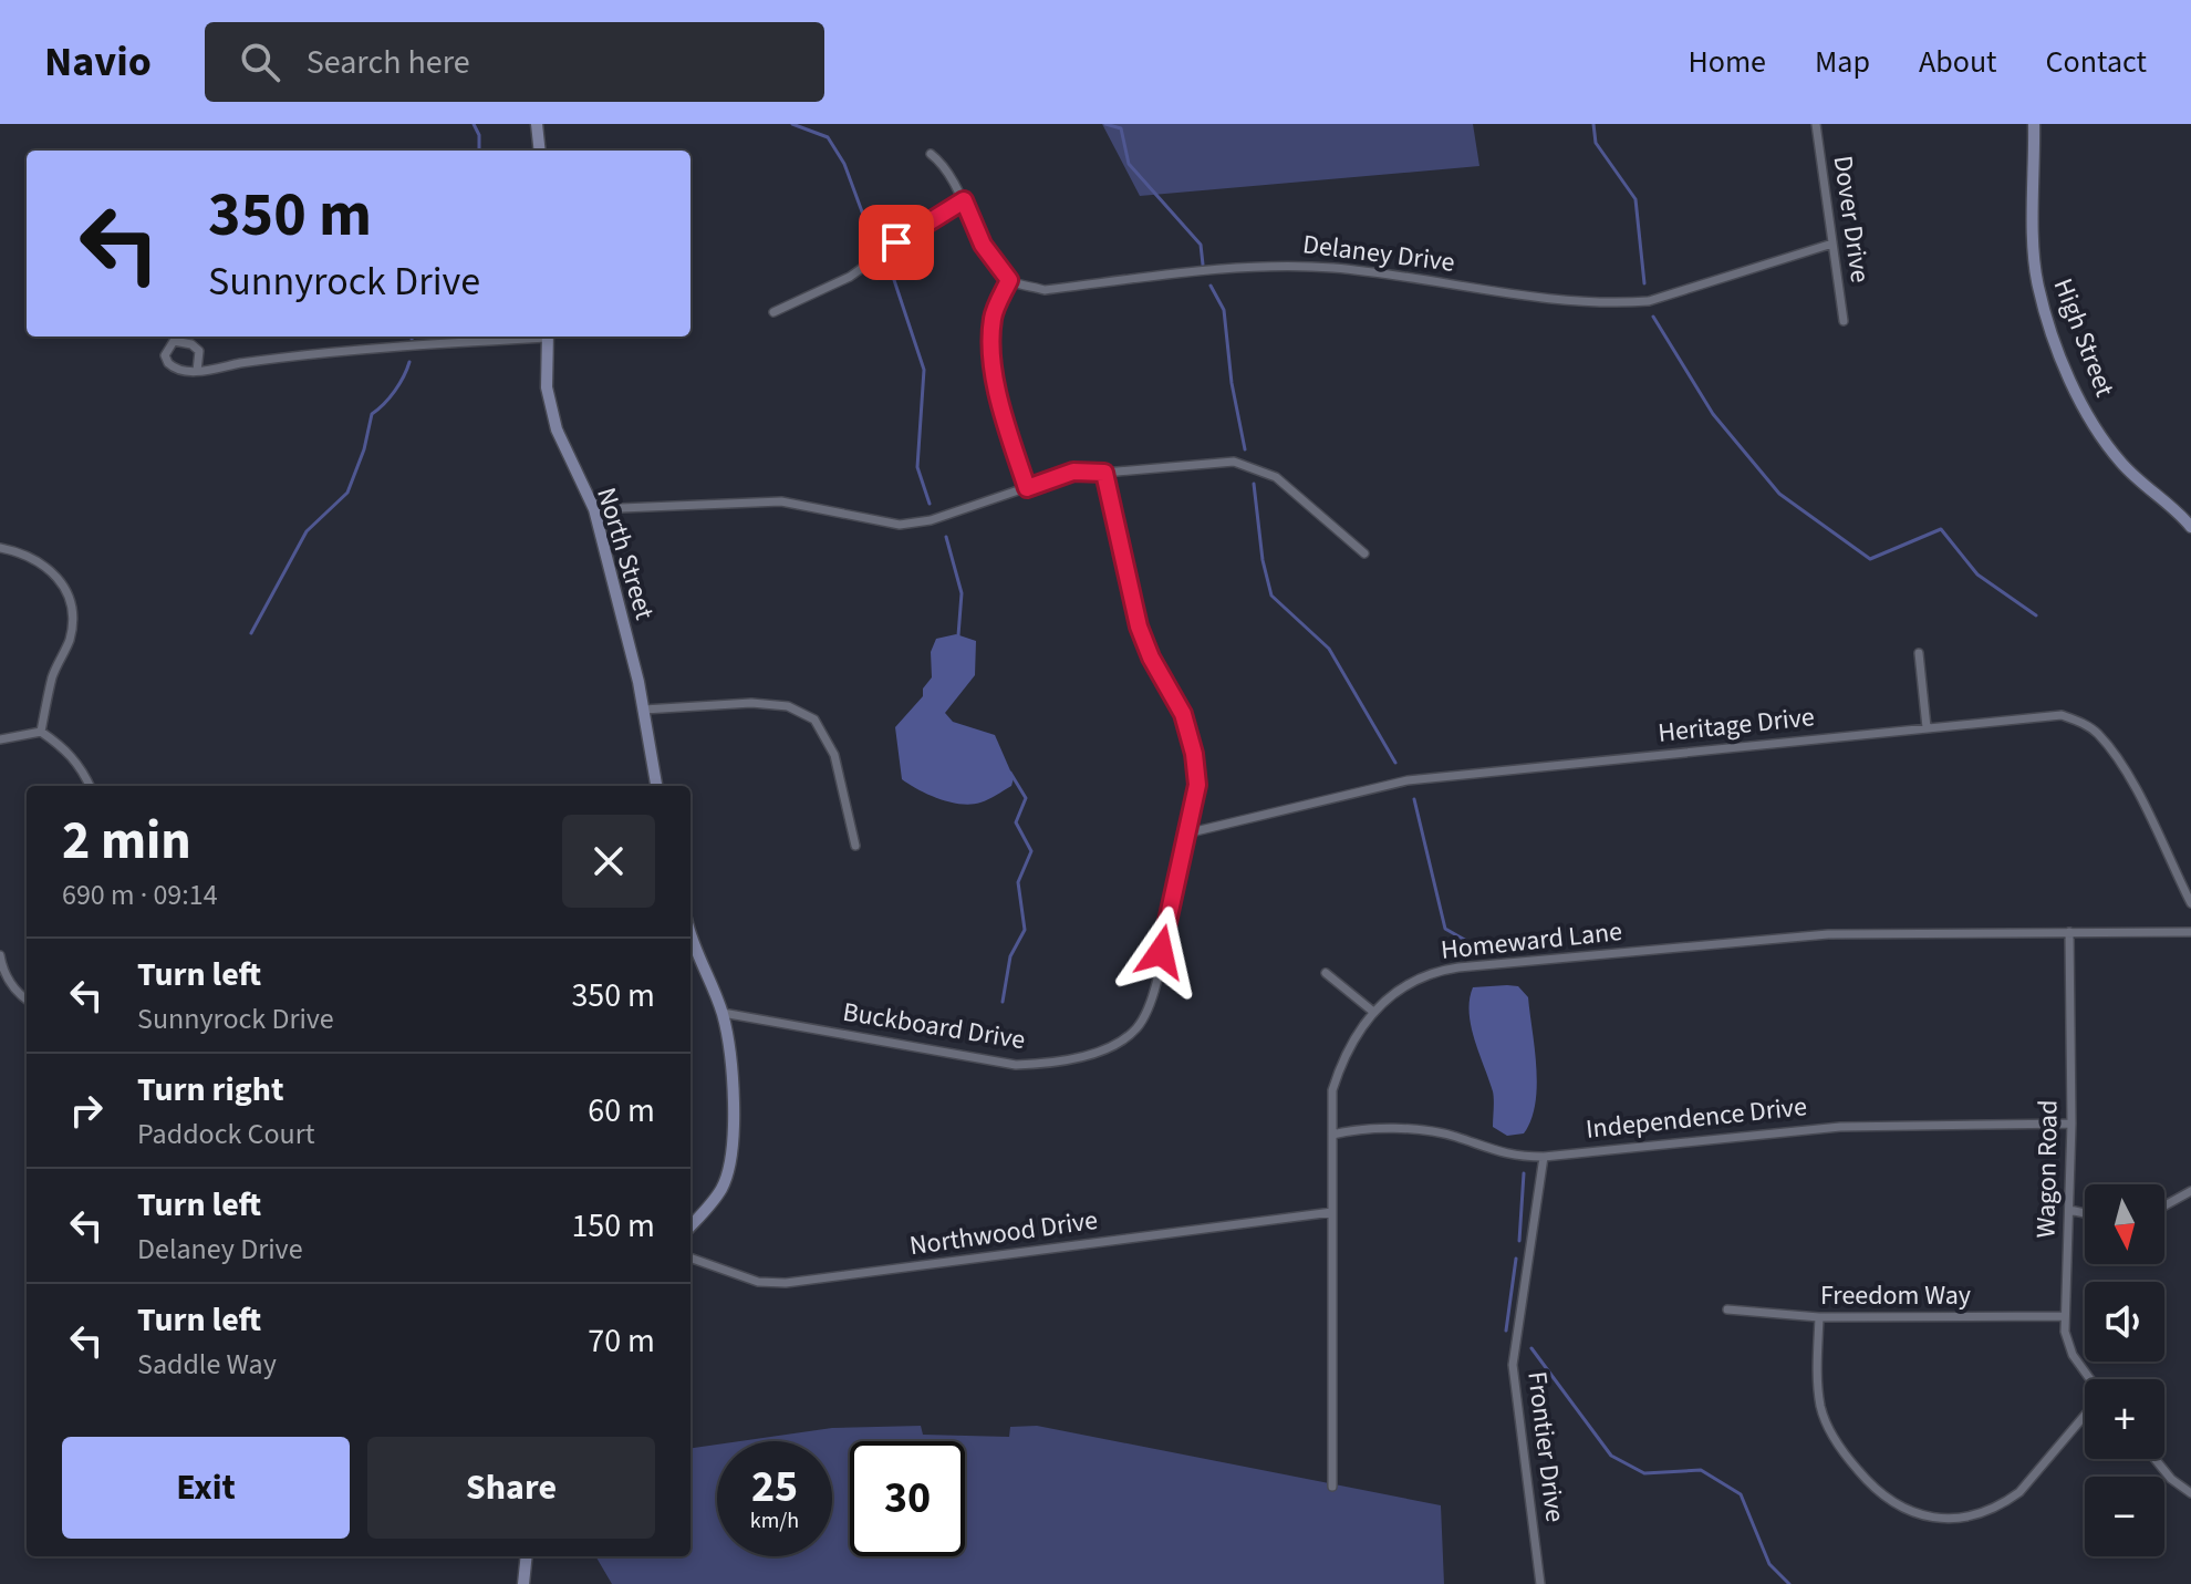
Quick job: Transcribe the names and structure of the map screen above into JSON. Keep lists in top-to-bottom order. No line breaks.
{"streets":{"street":["Dover Drive","Delaney Drive","High Street","North Street","Heritage Drive","Homeward Lane","Buckboard Drive","Independence Drive","Wagon Road","Northwood Drive","Freedom Way","Frontier Drive"]},"crossings":[["Dover Drive","Delaney Drive"],["Heritage Drive","Buckboard Drive"],["Homeward Lane","Independence Drive"],["Homeward Lane","Wagon Road"],["Homeward Lane","Northwood Drive"],["Independence Drive","Wagon Road"],["Independence Drive","Frontier Drive"],["Wagon Road","Freedom Way"]],"north":"bottom","page":{"header":"Navio","search":"Search here","nav":["Home","Map","About","Contact"],"turn":["350 m","Sunnyrock Drive"],"heading":["2 min","690 m · 09:14"],"list":[{"name":"Turn left","note":"Sunnyrock Drive","value":"350 m"},{"name":"Turn right","note":"Paddock Court","value":"60 m"},{"name":"Turn left","note":"Delaney Drive","value":"150 m"},{"name":"Turn left","note":"Saddle Way","value":"70 m"}],"map_buttons":["+","−"],"buttons":["Exit","Share"],"speed":"25 km/h","limit":"30"}}
